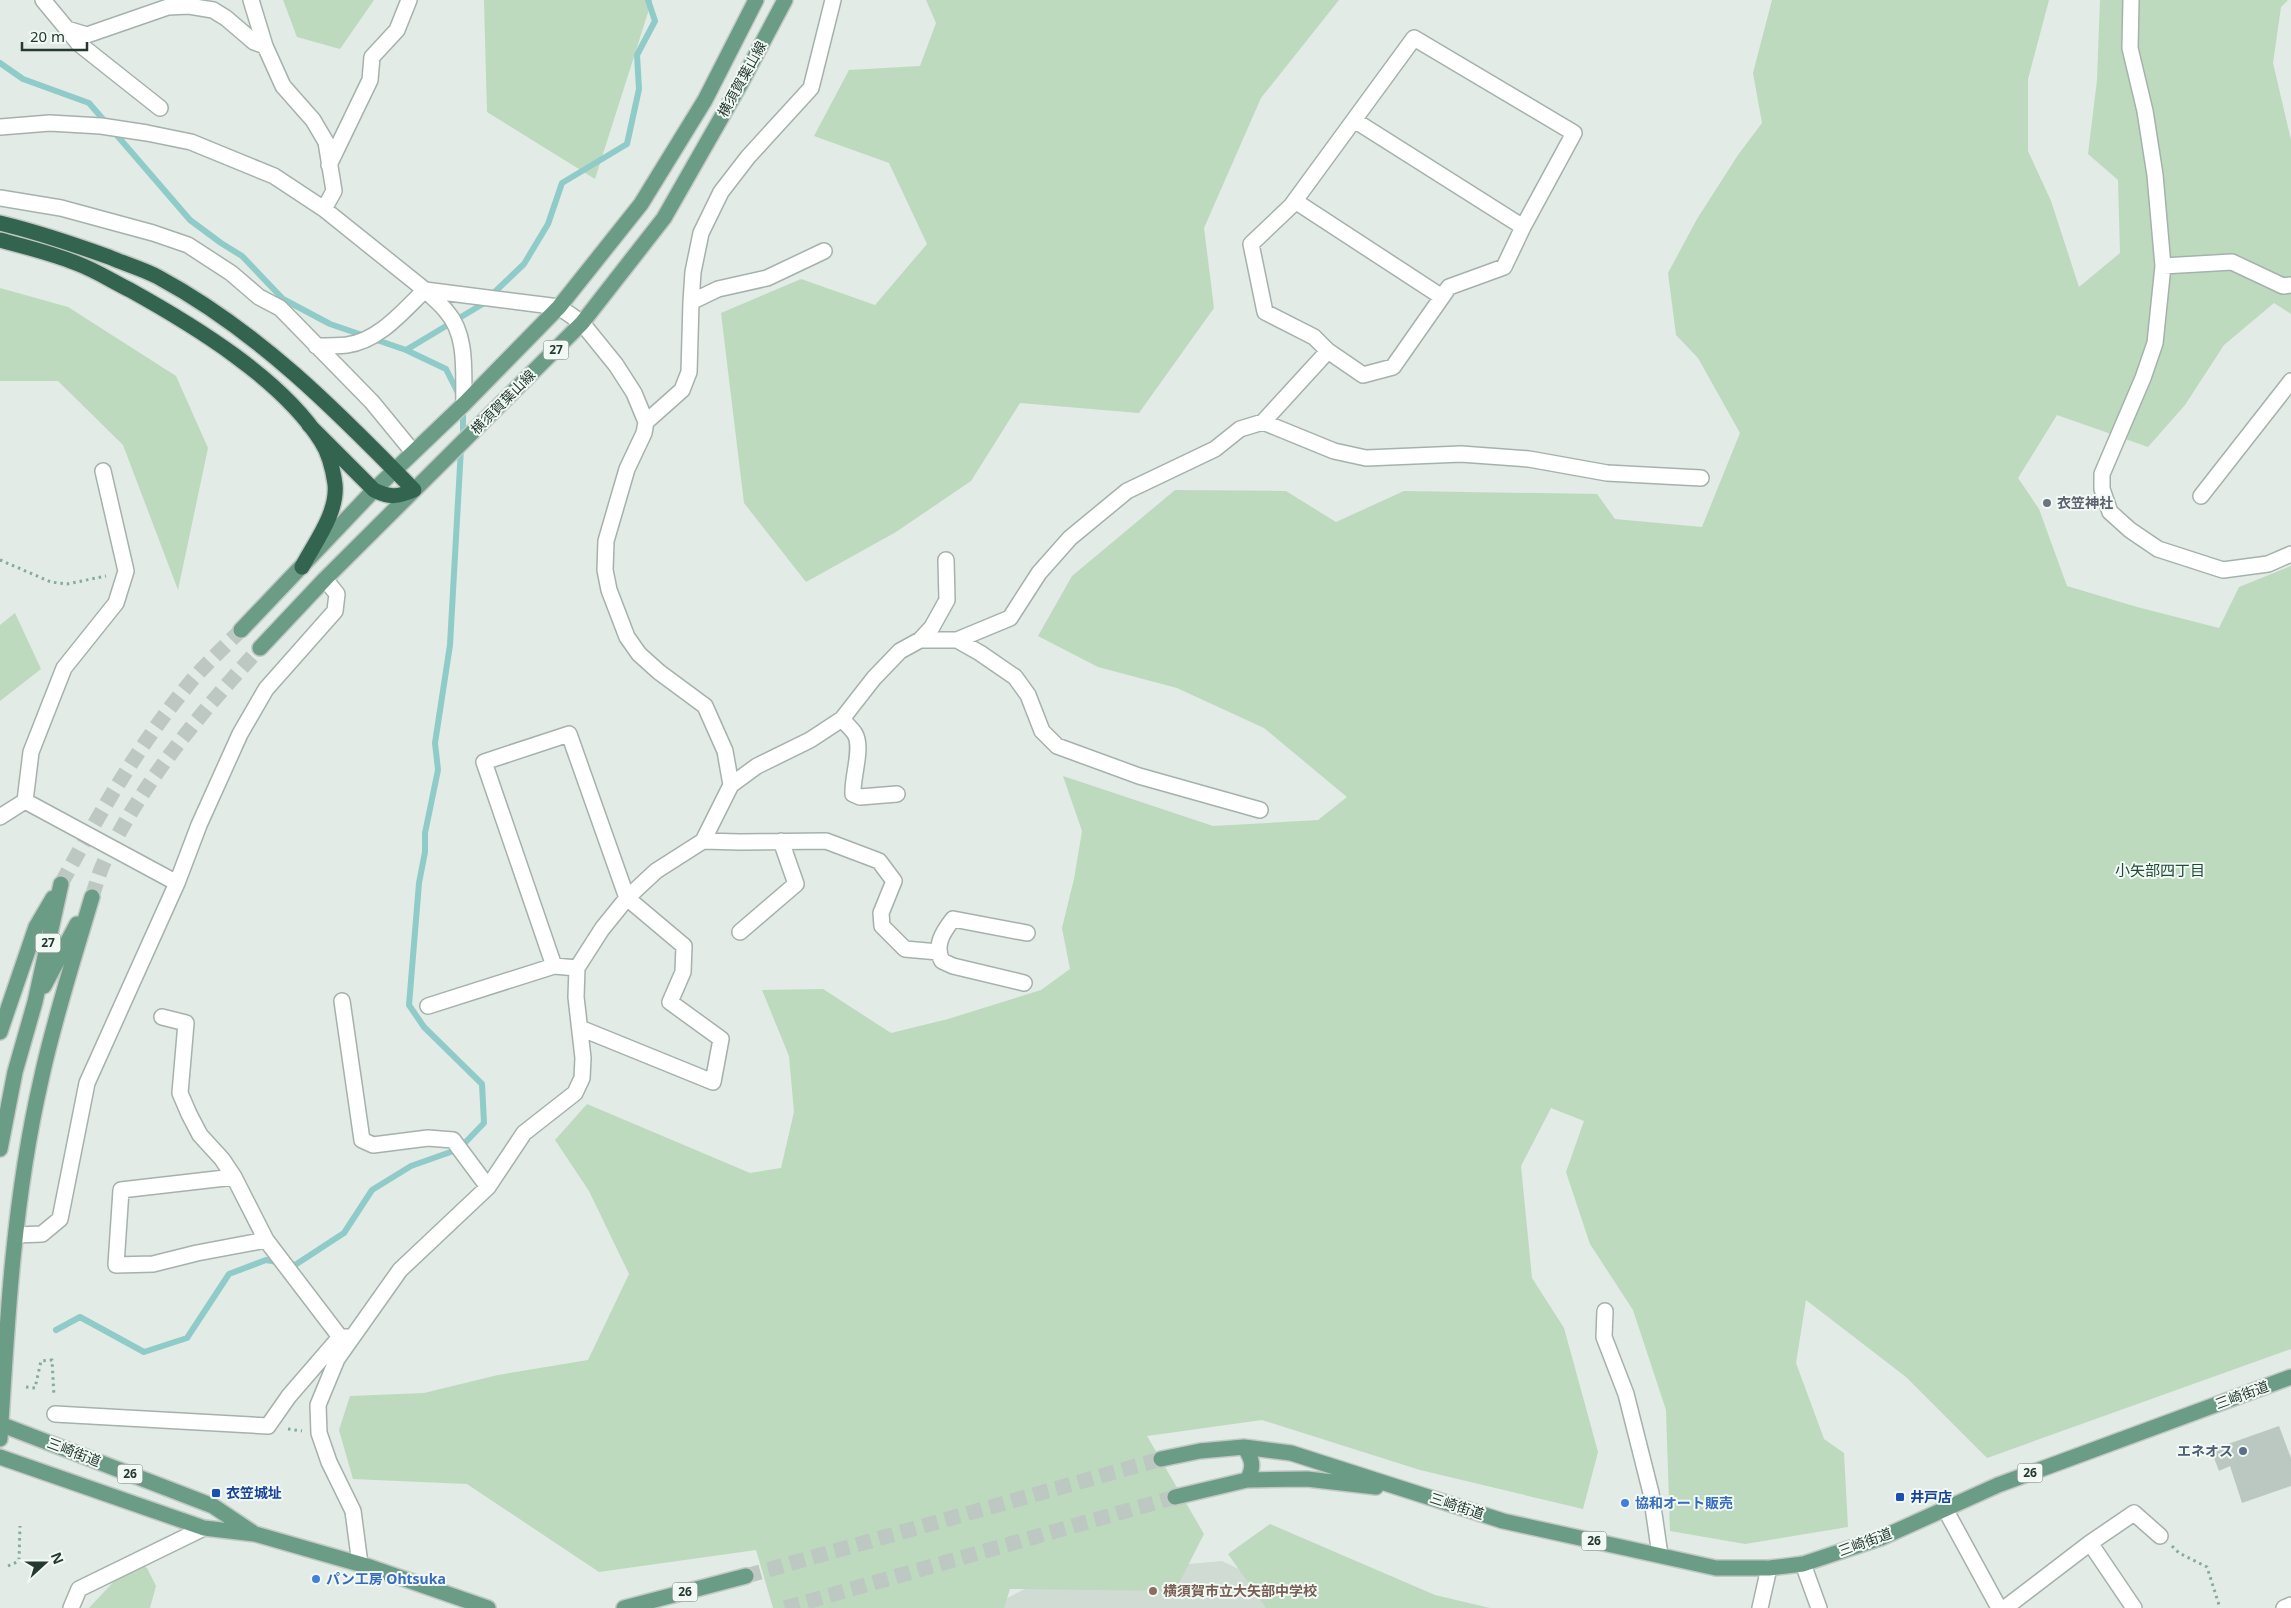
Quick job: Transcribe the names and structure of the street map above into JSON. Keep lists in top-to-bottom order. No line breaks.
{"streets":{"main road":["横須賀葉山線","27","三崎街道","26"]},"districts":["小矢部四丁目"],"places":{"other":["衣笠神社","エネオス","協和オート販売","パン工房 Ohtsuka","横須賀市立大矢部中学校"],"transit":["衣笠城址","井戸店"]},"scale_bar":"20 m","north":"right"}
